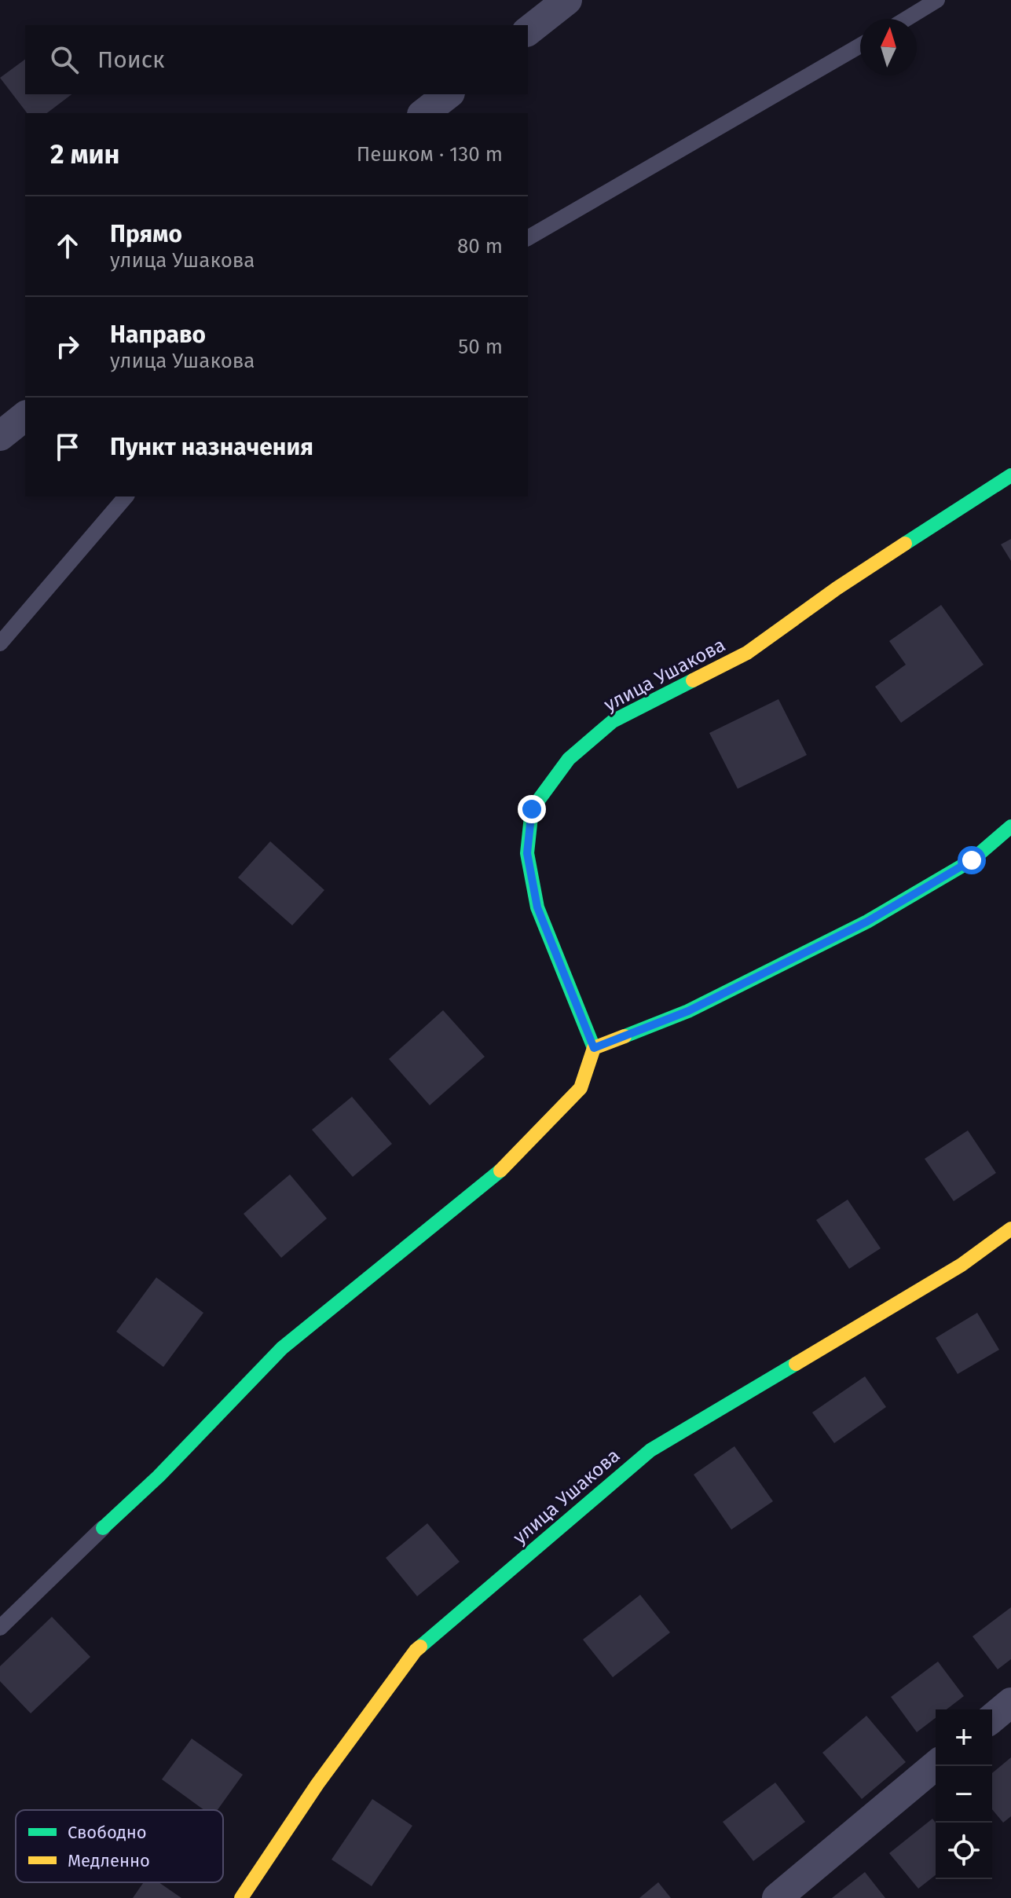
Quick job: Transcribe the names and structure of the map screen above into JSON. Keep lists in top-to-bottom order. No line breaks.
{"streets":{"street":["улица Ушакова"]},"legend":["Свободно","Медленно"],"north":"top","page":{"search":"Поиск","heading":["2 мин","Пешком · 130 m"],"list":[["Прямо","улица Ушакова","80 m"],["Направо","улица Ушакова","50 m"],"Пункт назначения"],"map_buttons":["+","−"]}}
